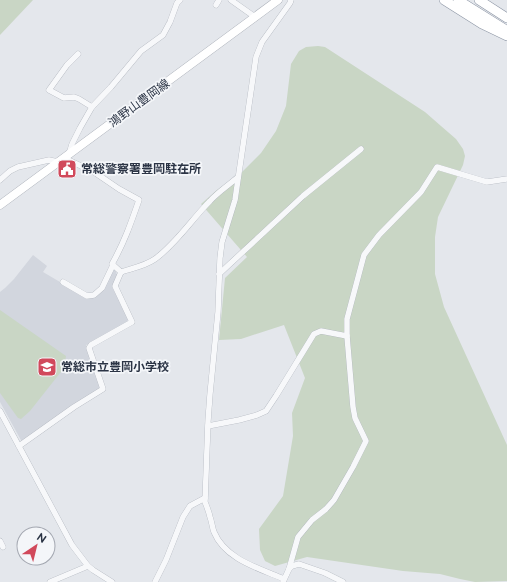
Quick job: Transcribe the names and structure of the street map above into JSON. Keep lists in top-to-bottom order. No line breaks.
{"streets":{"main road":["鴻野山豊岡線"]},"places":{"public building":["常総警察署豊岡駐在所"],"school or university":["常総市立豊岡小学校"]},"north":"top right"}
